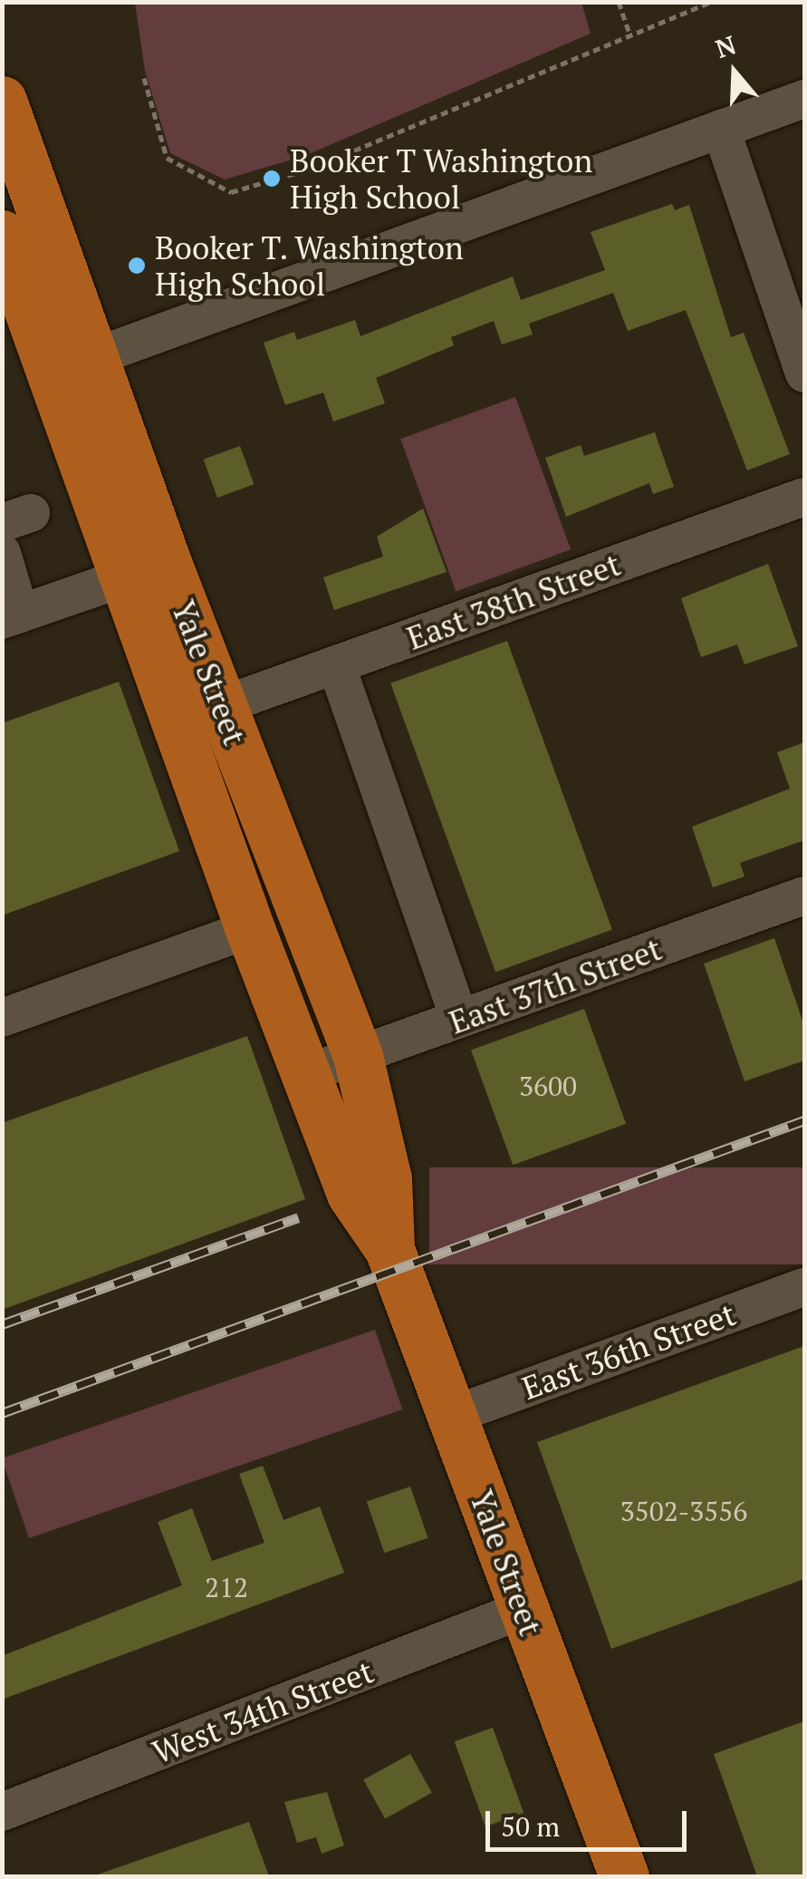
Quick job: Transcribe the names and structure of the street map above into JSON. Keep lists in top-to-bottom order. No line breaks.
{"streets":{"main road":["Yale Street"],"street":["East 38th Street","East 37th Street","East 36th Street","West 34th Street"]},"crossings":[["East 38th Street","Yale Street"],["Yale Street","East 37th Street"],["Yale Street","East 36th Street"],["Yale Street","West 34th Street"]],"places":["Booker T Washington High School","Booker T. Washington High School"],"house_numbers":["3600","3502-3556","212"],"scale_bar":"50 m","north":"top"}
